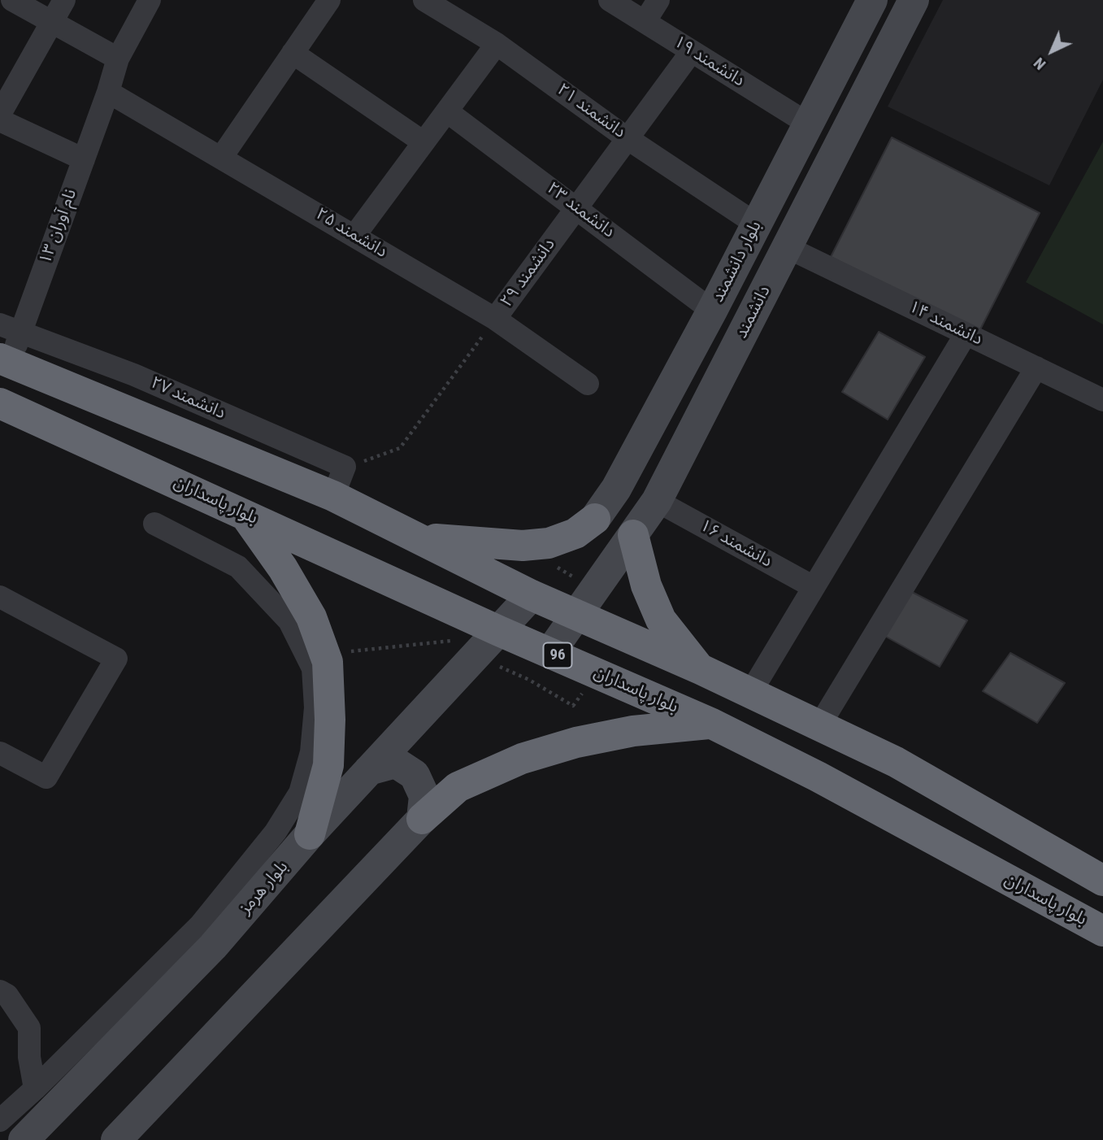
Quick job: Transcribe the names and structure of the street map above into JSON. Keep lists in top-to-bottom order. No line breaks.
{"streets":{"highway":["بلوار پاسداران","96"],"main road":["بلوار دانشمند","دانشمند","بلوار هرمز"],"street":["دانشمند ۱۹","دانشمند ۲۱","دانشمند ۲۳","نام آوران ۱۳","دانشمند ۲۵","دانشمند ۲۹","دانشمند ۱۴","دانشمند ۲۷","دانشمند ۱۶"]},"crossings":[["دانشمند ۱۹","بلوار دانشمند"],["دانشمند ۱۹","دانشمند ۲۹"],["دانشمند ۲۱","بلوار دانشمند"],["دانشمند ۲۱","دانشمند ۲۹"],["دانشمند ۲۳","بلوار دانشمند"],["دانشمند ۲۳","دانشمند ۲۹"],["نام آوران ۱۳","دانشمند ۲۵"],["نام آوران ۱۳","دانشمند ۲۷"],["دانشمند ۲۵","دانشمند ۲۹"],["دانشمند ۲۹","دانشمند ۲۷"],["دانشمند","دانشمند ۱۴"],["دانشمند","بلوار پاسداران"],["دانشمند","دانشمند ۱۶"],["بلوار پاسداران","بلوار هرمز"]],"north":"bottom left"}
